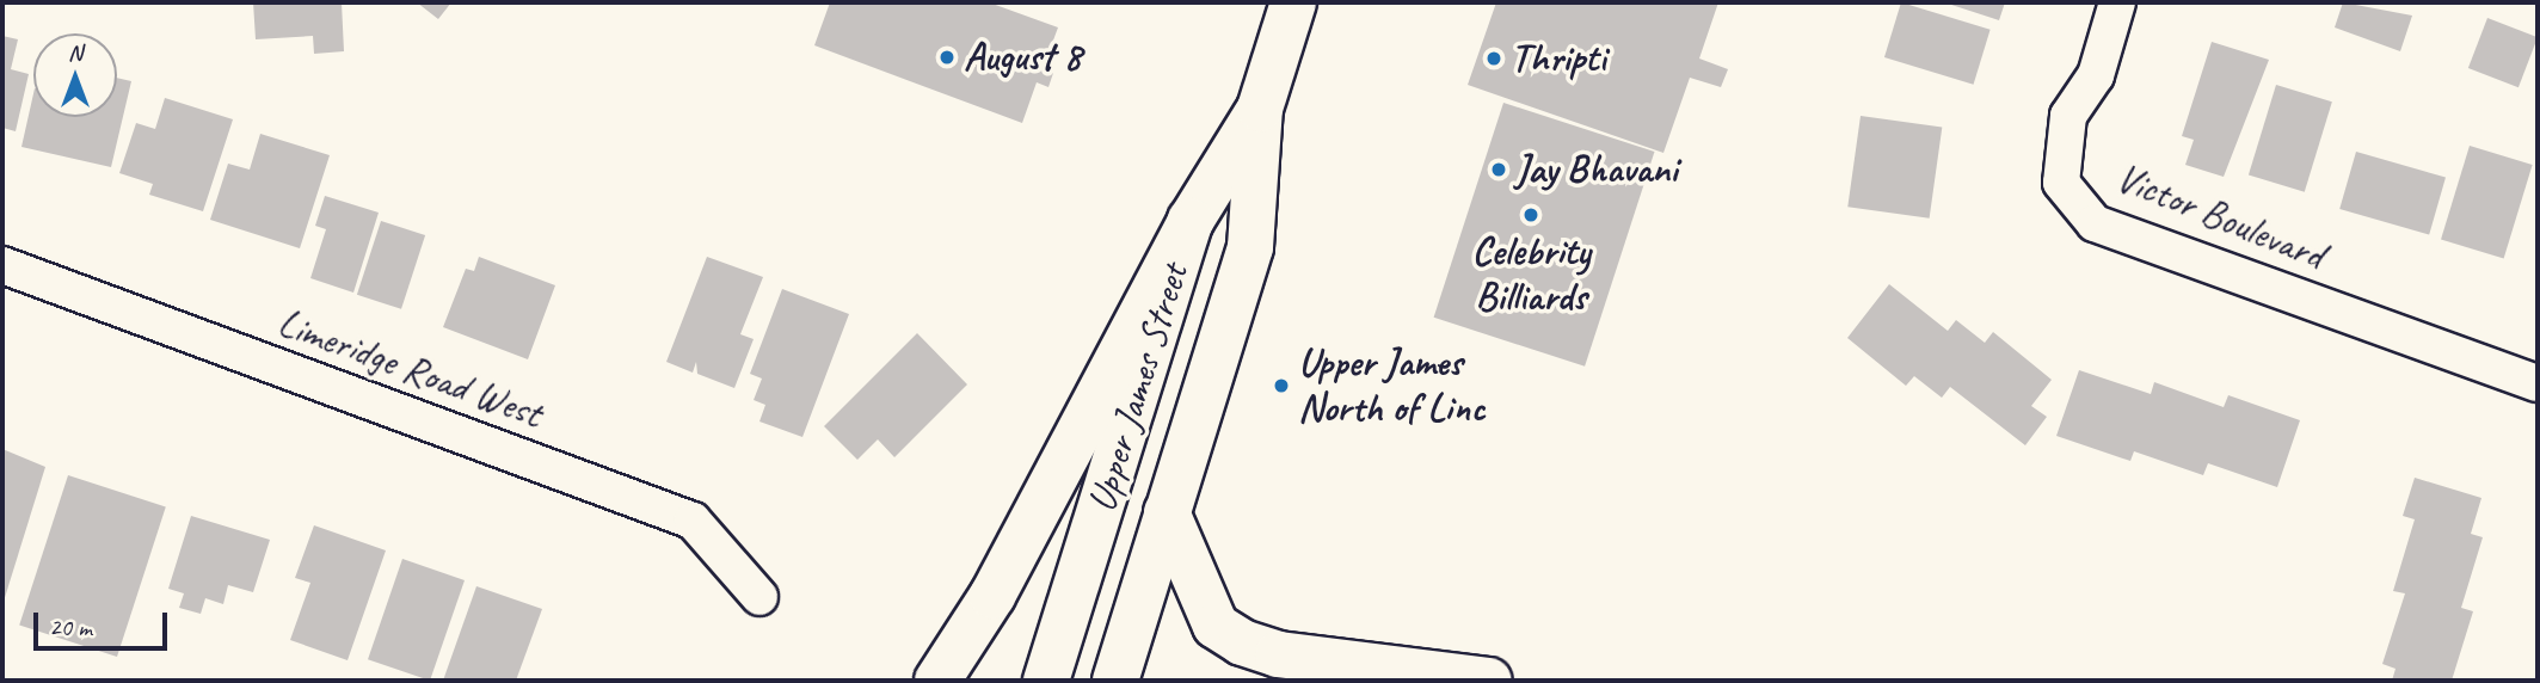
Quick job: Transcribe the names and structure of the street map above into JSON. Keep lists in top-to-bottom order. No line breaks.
{"streets":{"main road":["Upper James Street"],"street":["Victor Boulevard","Limeridge Road West"]},"places":["August 8","Thripti","Jay Bhavani","Celebrity Billiards","Upper James North of Linc"],"scale_bar":"20 m","north":"top"}
